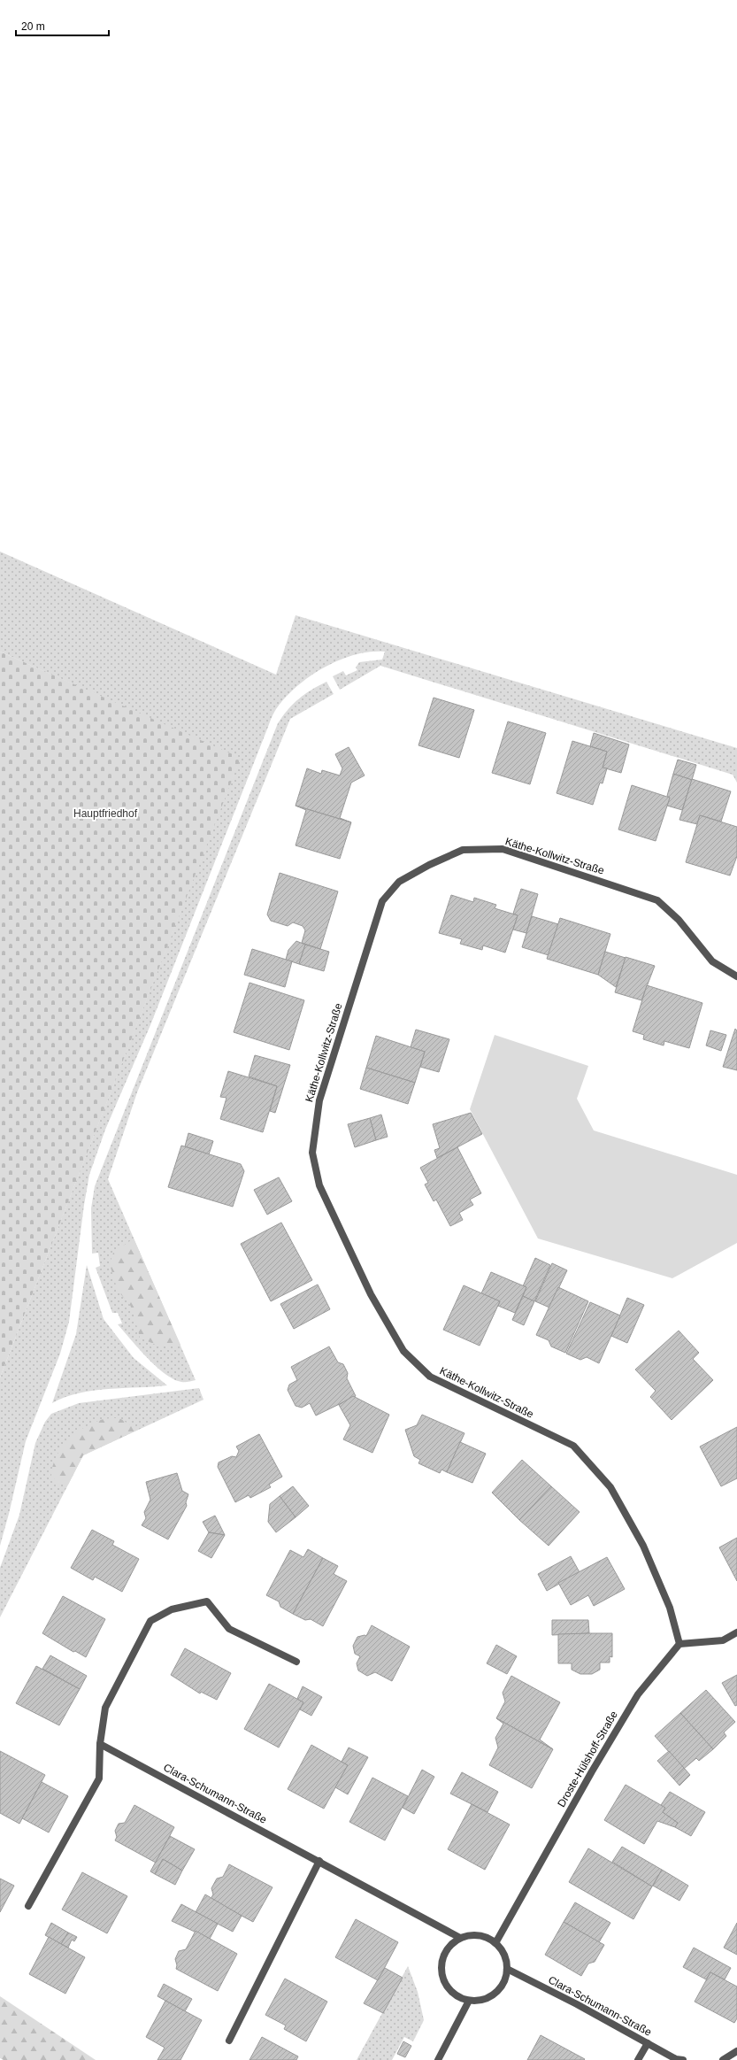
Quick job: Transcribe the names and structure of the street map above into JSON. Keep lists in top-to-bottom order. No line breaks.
{"streets":{"street":["Käthe-Kollwitz-Straße","Droste-Hülshoff-Straße","Clara-Schumann-Straße"]},"crossings":[["Käthe-Kollwitz-Straße","Droste-Hülshoff-Straße"],["Droste-Hülshoff-Straße","Clara-Schumann-Straße"]],"parks":["Hauptfriedhof"],"scale_bar":"20 m"}
